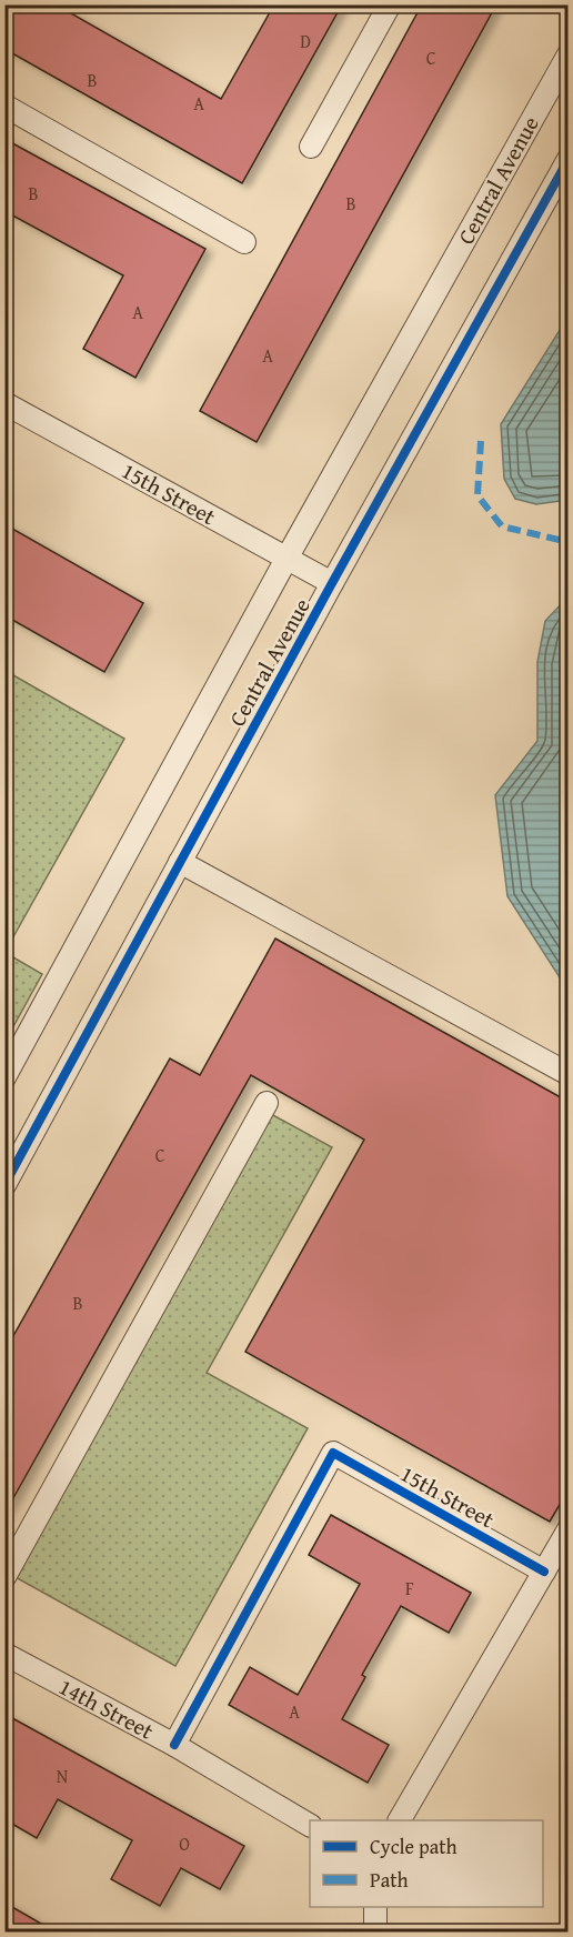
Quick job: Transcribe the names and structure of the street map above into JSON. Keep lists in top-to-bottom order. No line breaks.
{"streets":{"street":["Central Avenue","15th Street","14th Street"]},"crossings":[["Central Avenue","15th Street"],["15th Street","14th Street"]],"house_numbers":["D","C","B","A","B","B","A","A","C","B","F","A","N","O"],"legend":["Cycle path","Path"]}
